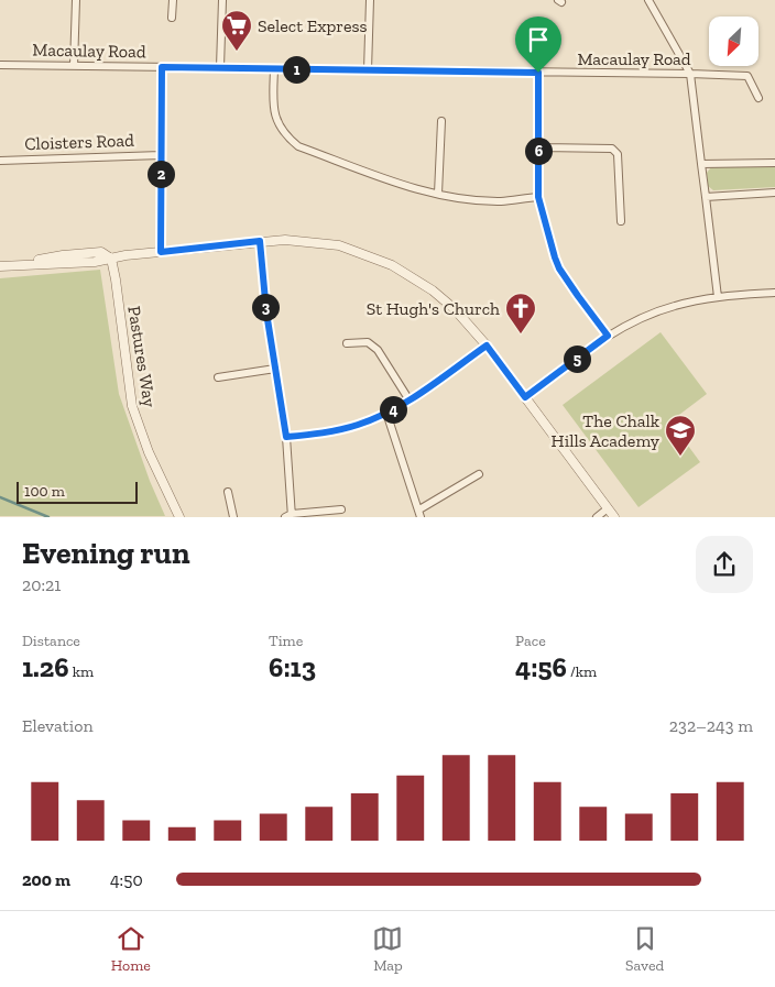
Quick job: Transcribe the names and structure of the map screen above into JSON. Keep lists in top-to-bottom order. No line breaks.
{"streets":{"street":["Macaulay Road","Cloisters Road","Pastures Way"]},"places":{"supermarket":["Select Express"],"church":["St Hugh's Church"],"school or university":["The Chalk Hills Academy"]},"scale_bar":"100 m","north":"bottom left","page":{"pins":["1","6","2","3","5","4"],"scale":"100 m","heading":["Evening run","20:21"],"stats":[["Distance","1.26 km"],["Time","6:13"],["Pace","4:56 /km"]],"chart":["Elevation","232–243 m"],"list":[{"name":"200 m","note":"4:50"}],"tabs":["Home","Map","Saved"]}}
